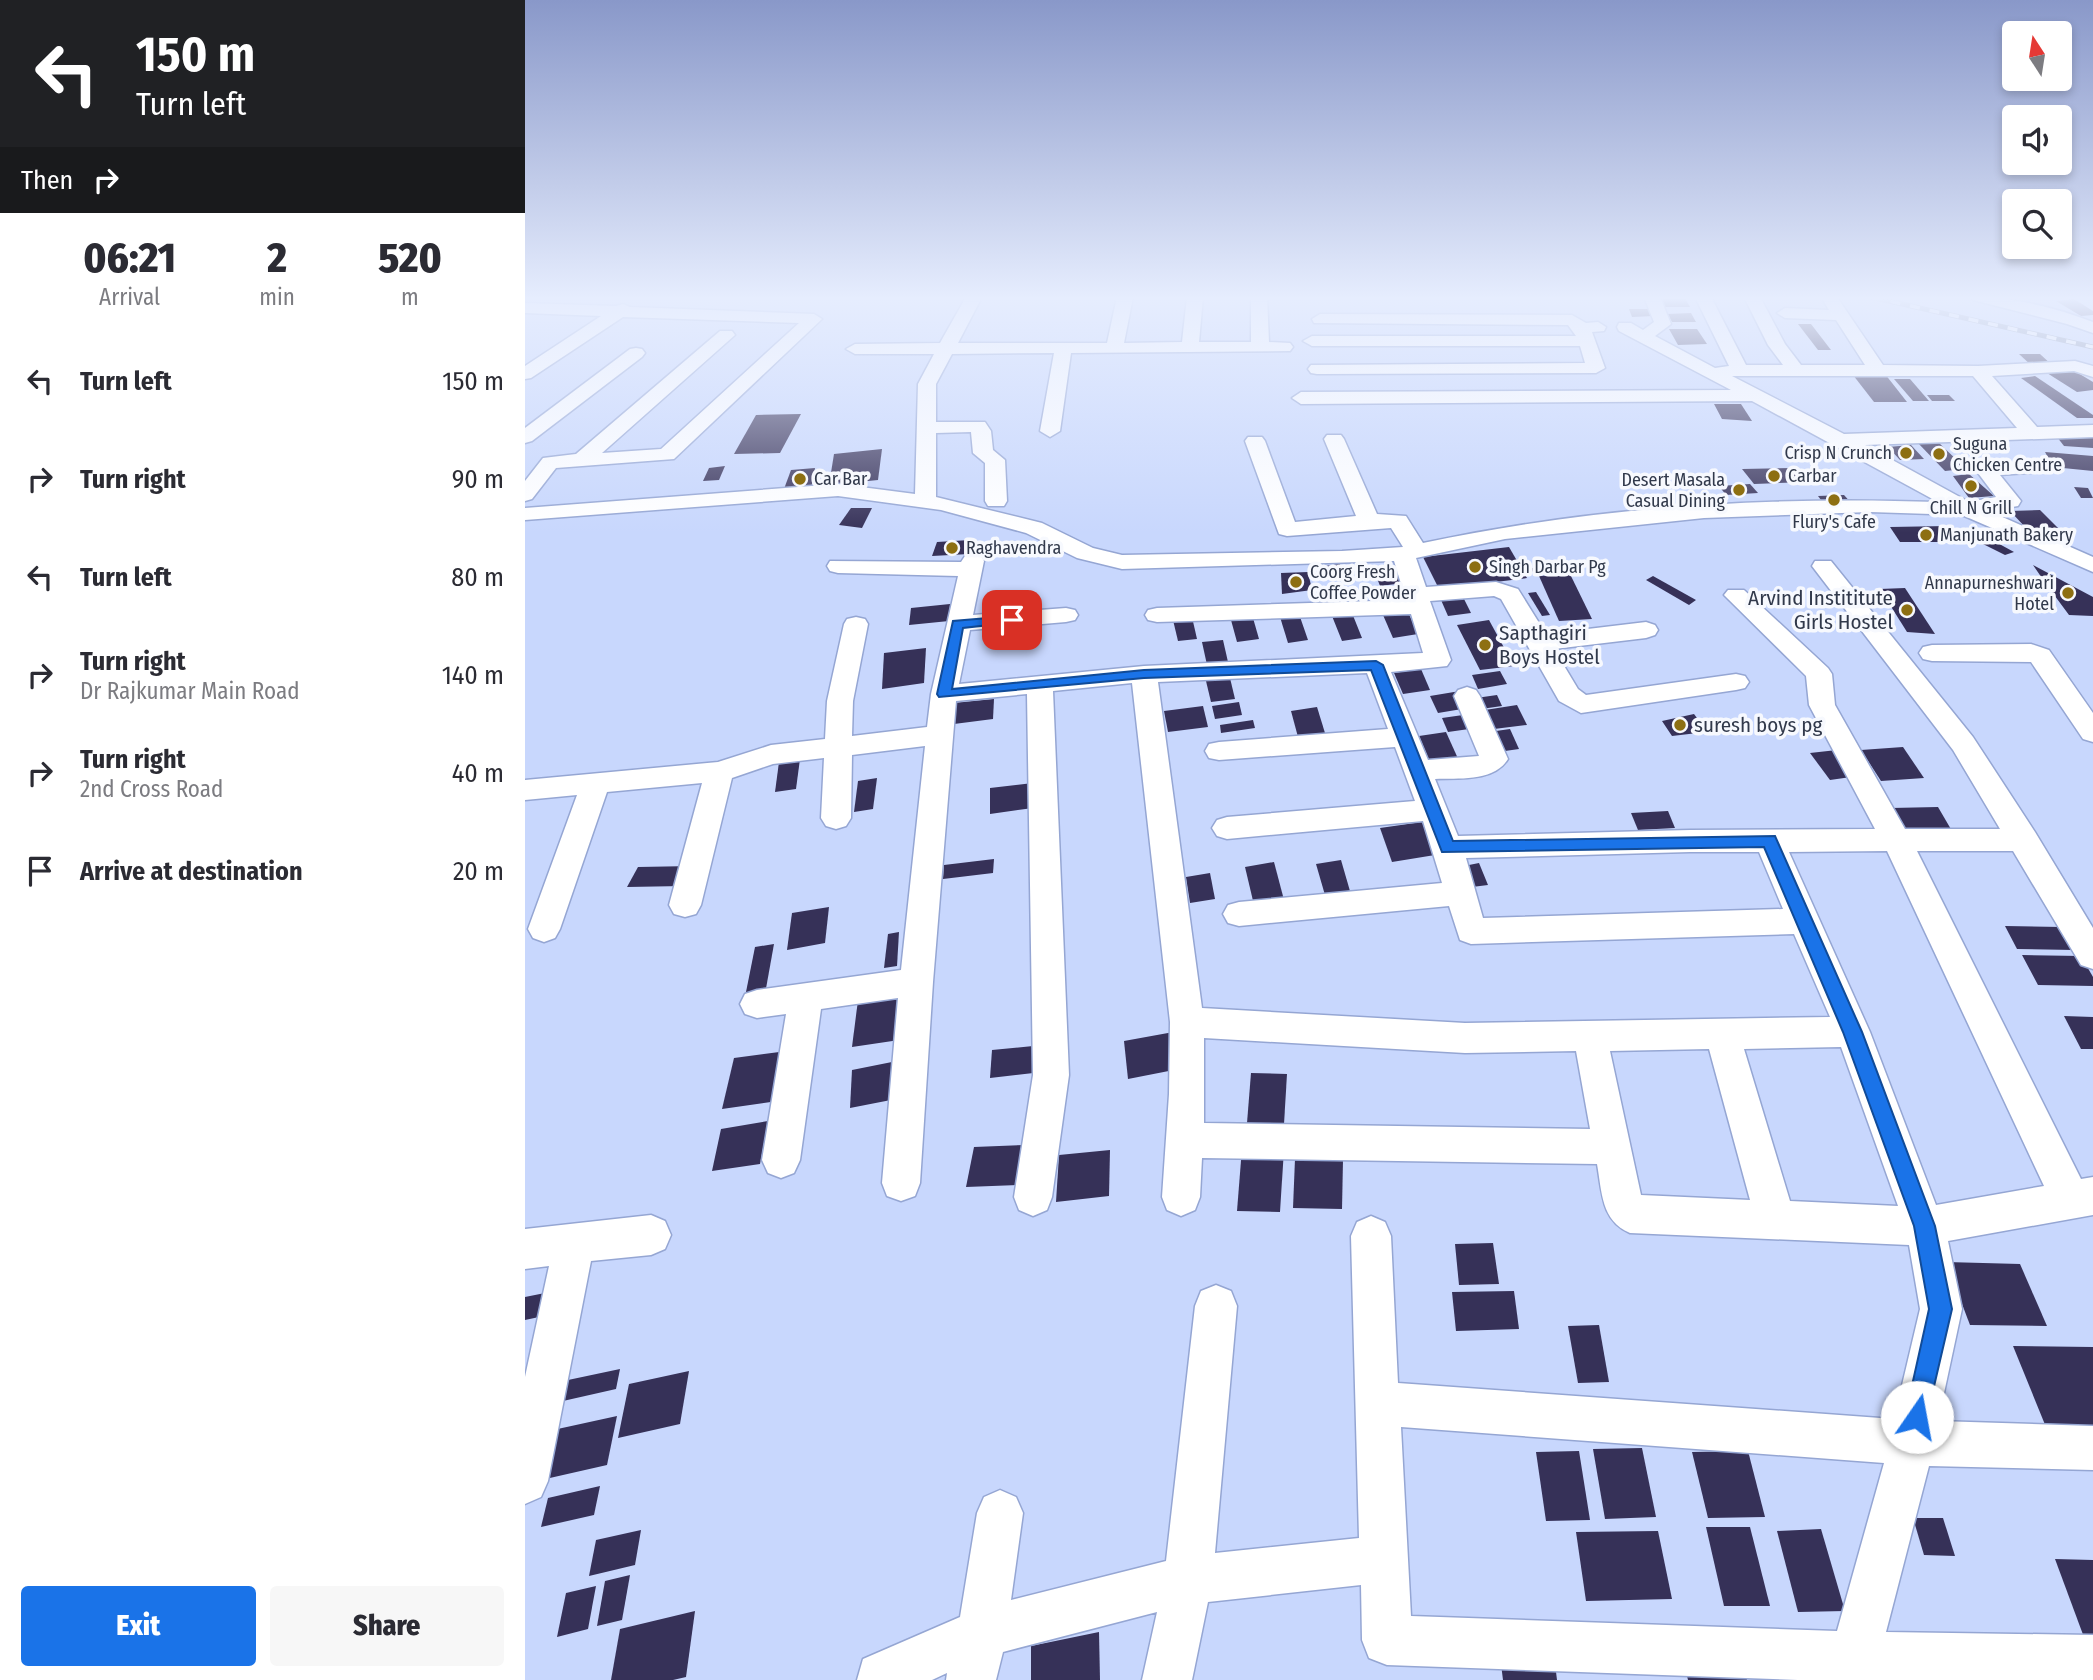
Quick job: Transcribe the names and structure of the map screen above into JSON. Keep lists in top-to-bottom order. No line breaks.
{"places":["Crisp N Crunch","Suguna Chicken Centre","Carbar","Car Bar","Chill N Grill","Desert Masala Casual Dining","Flury's Cafe","Manjunath Bakery","Raghavendra","Singh Darbar Pg","Coorg Fresh Coffee Powder","Annapurneshwari Hotel","Arvind Instititute Girls Hostel","Sapthagiri Boys Hostel","suresh boys pg"],"north":"top","page":{"turn":["150 m","Turn left"],"then":"Then","eta":["06:21","Arrival","2","min","520","m"],"list":[{"name":"Turn left","value":"150 m"},{"name":"Turn right","value":"90 m"},{"name":"Turn left","value":"80 m"},{"name":"Turn right","note":"Dr Rajkumar Main Road","value":"140 m"},{"name":"Turn right","note":"2nd Cross Road","value":"40 m"},{"name":"Arrive at destination","value":"20 m"}],"buttons":["Exit","Share"]}}
